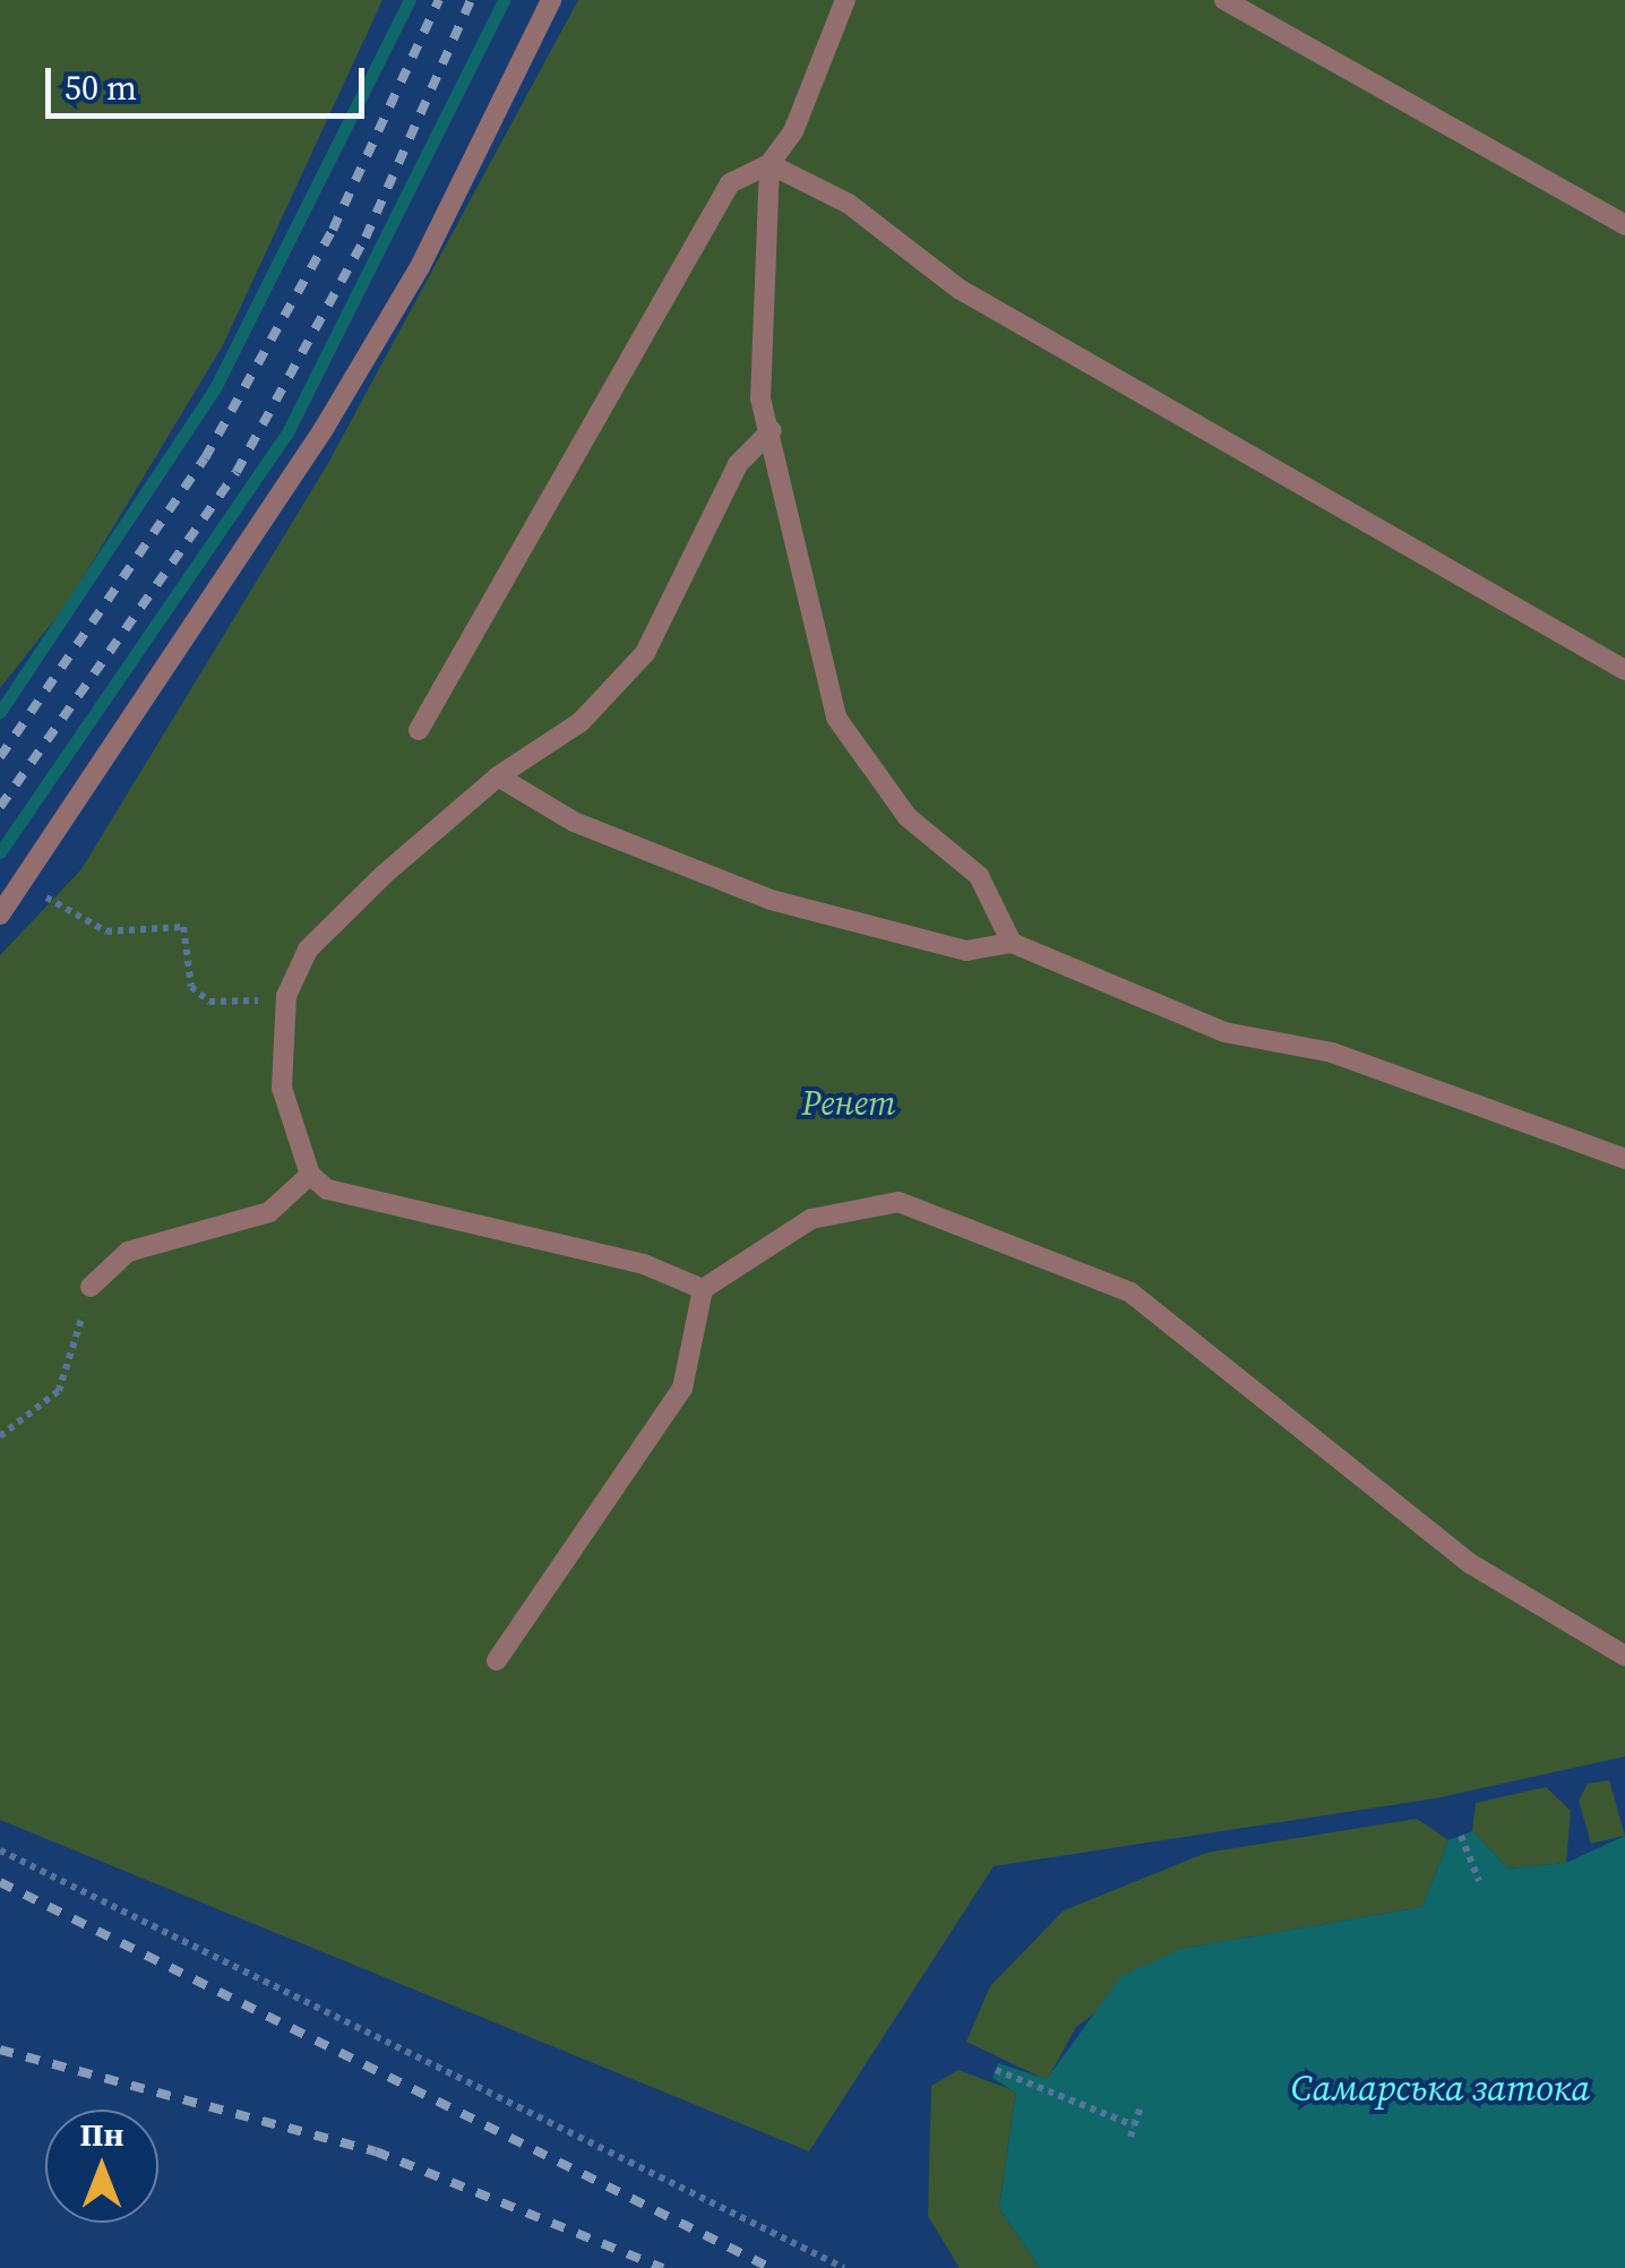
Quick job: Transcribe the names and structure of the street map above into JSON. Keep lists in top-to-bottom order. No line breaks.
{"water":["Самарська затока"],"parks":["Ренет"],"scale_bar":"50 m","north":"top"}
